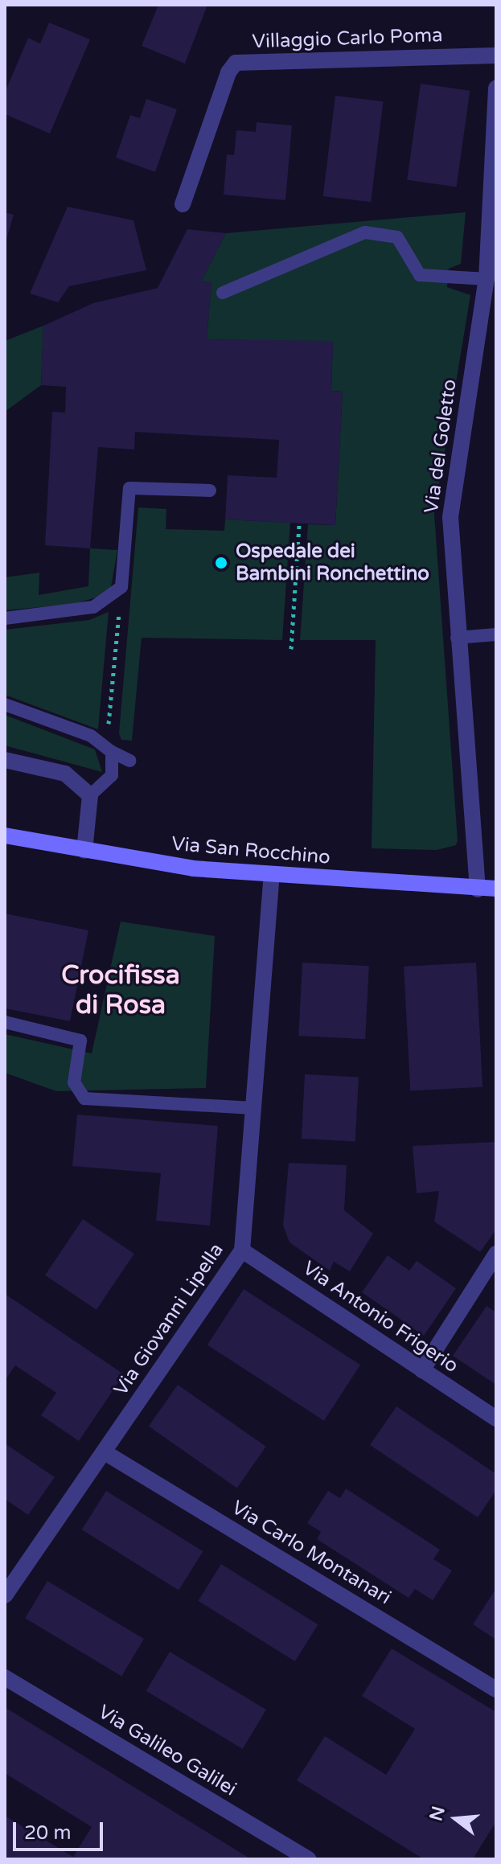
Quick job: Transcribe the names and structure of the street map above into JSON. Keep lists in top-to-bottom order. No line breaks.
{"streets":{"street":["Villaggio Carlo Poma","Via del Goletto","Via San Rocchino","Via Antonio Frigerio","Via Giovanni Lipella","Via Carlo Montanari","Via Galileo Galilei"]},"crossings":[["Via del Goletto","Via San Rocchino"],["Via San Rocchino","Via Giovanni Lipella"],["Via Antonio Frigerio","Via Giovanni Lipella"],["Via Giovanni Lipella","Via Carlo Montanari"]],"districts":["Crocifissa di Rosa"],"places":["Ospedale dei Bambini Ronchettino"],"scale_bar":"20 m","north":"left"}
